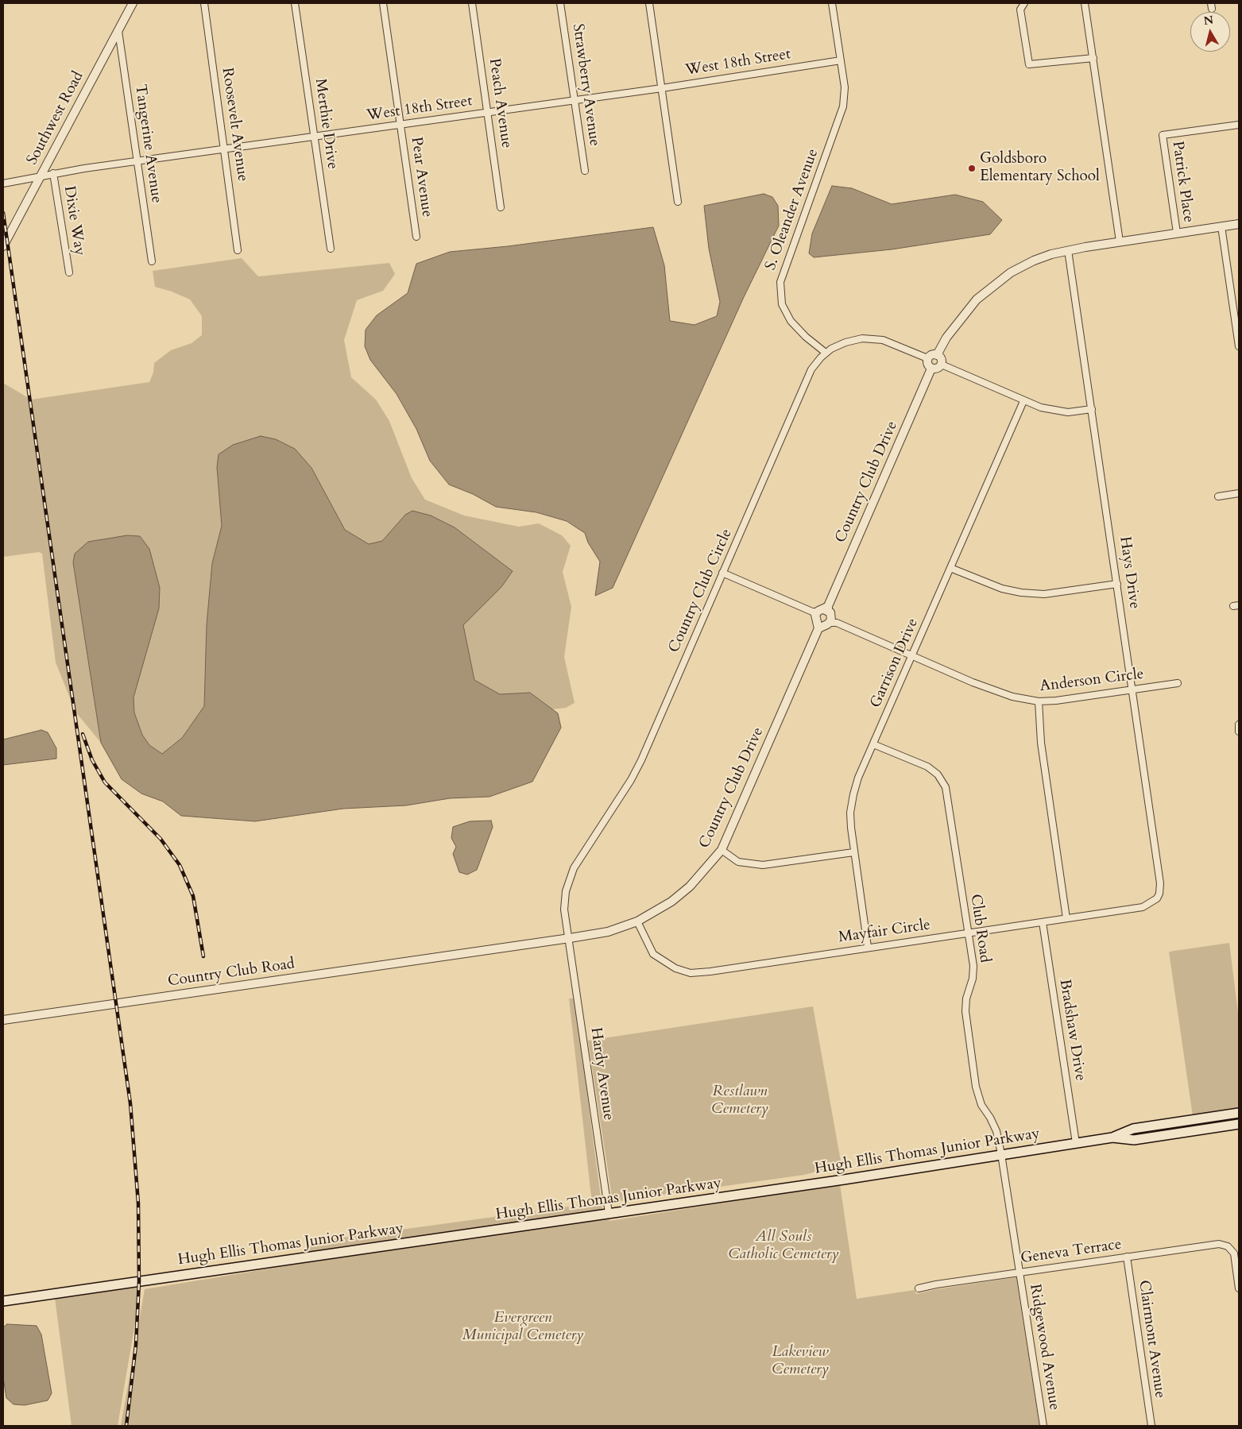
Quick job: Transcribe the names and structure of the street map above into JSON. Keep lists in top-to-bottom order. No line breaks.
{"streets":{"main road":["Hugh Ellis Thomas Junior Parkway"],"street":["West 18th Street","Strawberry Avenue","Peach Avenue","Southwest Road","Merthie Drive","Roosevelt Avenue","Tangerine Avenue","Pear Avenue","Patrick Place","S. Oleander Avenue","Dixie Way","Country Club Drive","Hays Drive","Country Club Circle","Garrison Drive","Anderson Circle","Club Road","Mayfair Circle","Country Club Road","Bradshaw Drive","Hardy Avenue","Geneva Terrace","Clairmont Avenue","Ridgewood Avenue"]},"crossings":[["West 18th Street","Strawberry Avenue"],["West 18th Street","Peach Avenue"],["West 18th Street","Southwest Road"],["West 18th Street","Merthie Drive"],["West 18th Street","Roosevelt Avenue"],["West 18th Street","Tangerine Avenue"],["West 18th Street","Pear Avenue"],["West 18th Street","S. Oleander Avenue"],["West 18th Street","Dixie Way"],["Southwest Road","Tangerine Avenue"],["S. Oleander Avenue","Country Club Circle"],["Country Club Drive","Country Club Circle"],["Country Club Drive","Anderson Circle"],["Country Club Drive","Mayfair Circle"],["Country Club Drive","Country Club Road"],["Country Club Drive","Hardy Avenue"],["Hays Drive","Anderson Circle"],["Hays Drive","Mayfair Circle"],["Country Club Circle","Anderson Circle"],["Country Club Circle","Hardy Avenue"],["Garrison Drive","Anderson Circle"],["Garrison Drive","Club Road"],["Garrison Drive","Mayfair Circle"],["Club Road","Mayfair Circle"],["Club Road","Hugh Ellis Thomas Junior Parkway"],["Club Road","Ridgewood Avenue"],["Mayfair Circle","Bradshaw Drive"],["Bradshaw Drive","Hugh Ellis Thomas Junior Parkway"],["Hardy Avenue","Hugh Ellis Thomas Junior Parkway"],["Hugh Ellis Thomas Junior Parkway","Ridgewood Avenue"],["Geneva Terrace","Clairmont Avenue"],["Geneva Terrace","Ridgewood Avenue"]],"parks":["Restlawn Cemetery","All Souls Catholic Cemetery","Evergreen Municipal Cemetery","Lakeview Cemetery"],"places":["Goldsboro Elementary School"],"north":"top"}
